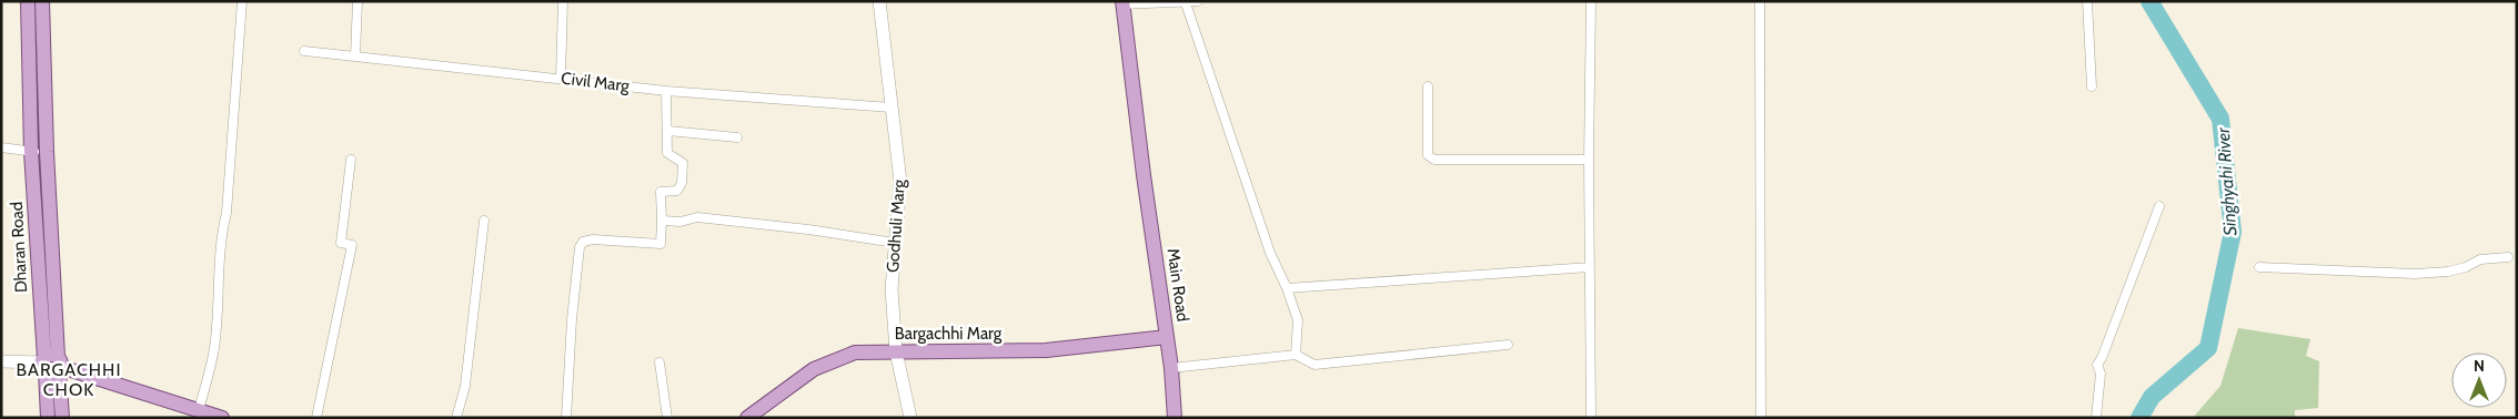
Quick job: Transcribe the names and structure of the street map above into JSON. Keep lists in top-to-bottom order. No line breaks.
{"streets":{"main road":["Godhuli Marg","Dharan Road","Main Road","Bargachhi Marg"],"street":["Civil Marg"]},"crossings":[["Civil Marg","Godhuli Marg"],["Godhuli Marg","Bargachhi Marg"],["Main Road","Bargachhi Marg"]],"districts":["BARGACHHI CHOK"],"water":["Singhyahi River"],"north":"top"}
